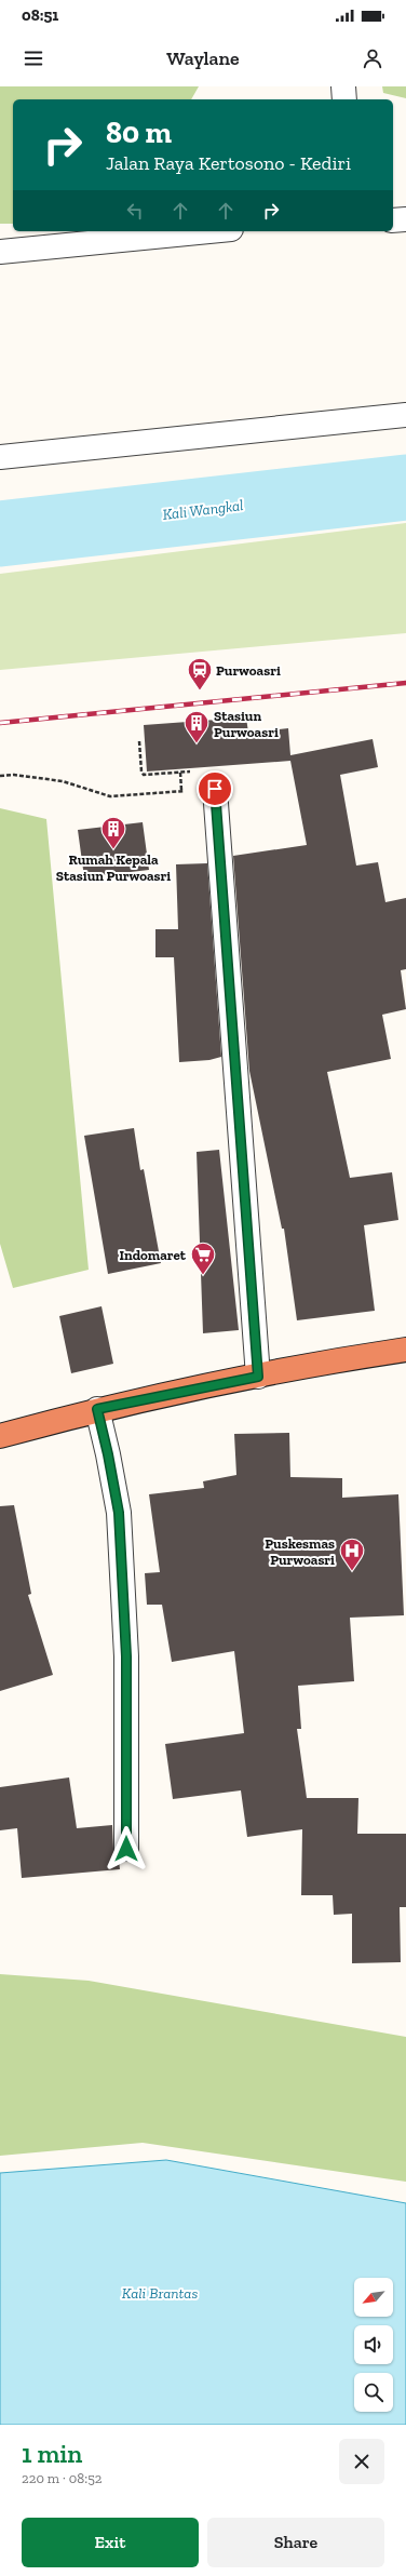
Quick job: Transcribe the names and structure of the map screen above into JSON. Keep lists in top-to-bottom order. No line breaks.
{"water":["Kali Wangkal","Kali Brantas"],"places":{"station":["Purwoasri"],"building":["Stasiun Purwoasri","Rumah Kepala Stasiun Purwoasri"],"supermarket":["Indomaret"],"hospital":["Puskesmas Purwoasri"]},"north":"bottom left","page":{"status":"08:51","header":"Waylane","turn":["80 m","Jalan Raya Kertosono - Kediri"],"heading":["1 min","220 m · 08:52"],"buttons":["Exit","Share"]}}
